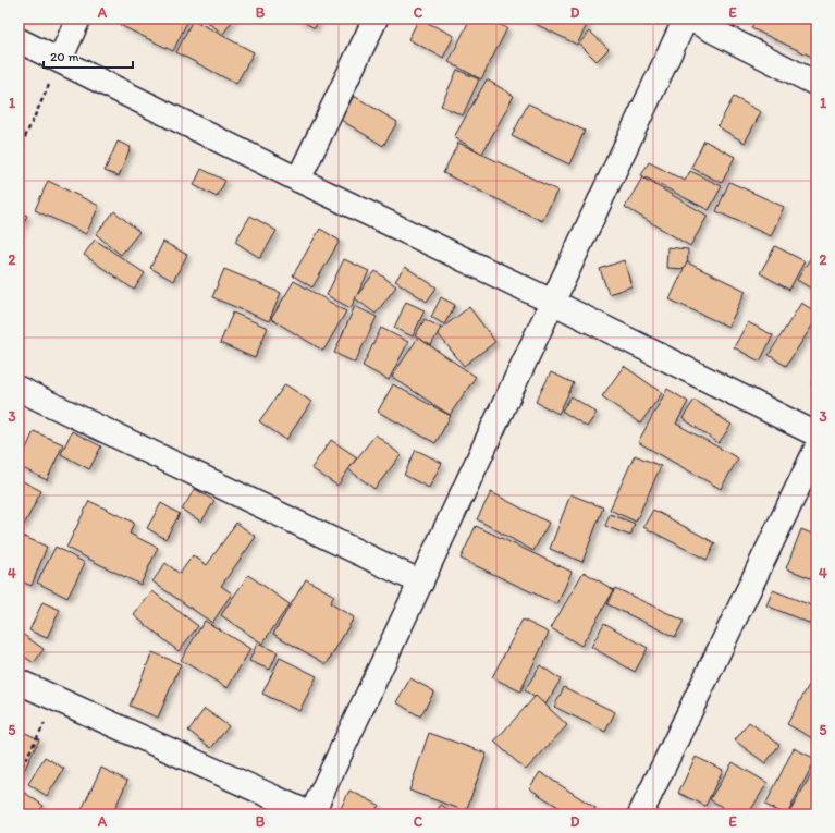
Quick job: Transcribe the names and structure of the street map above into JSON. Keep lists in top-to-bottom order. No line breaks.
{"scale_bar":"20 m","grid":{"columns":["A","B","C","D","E"],"rows":["1","2","3","4","5"]}}
